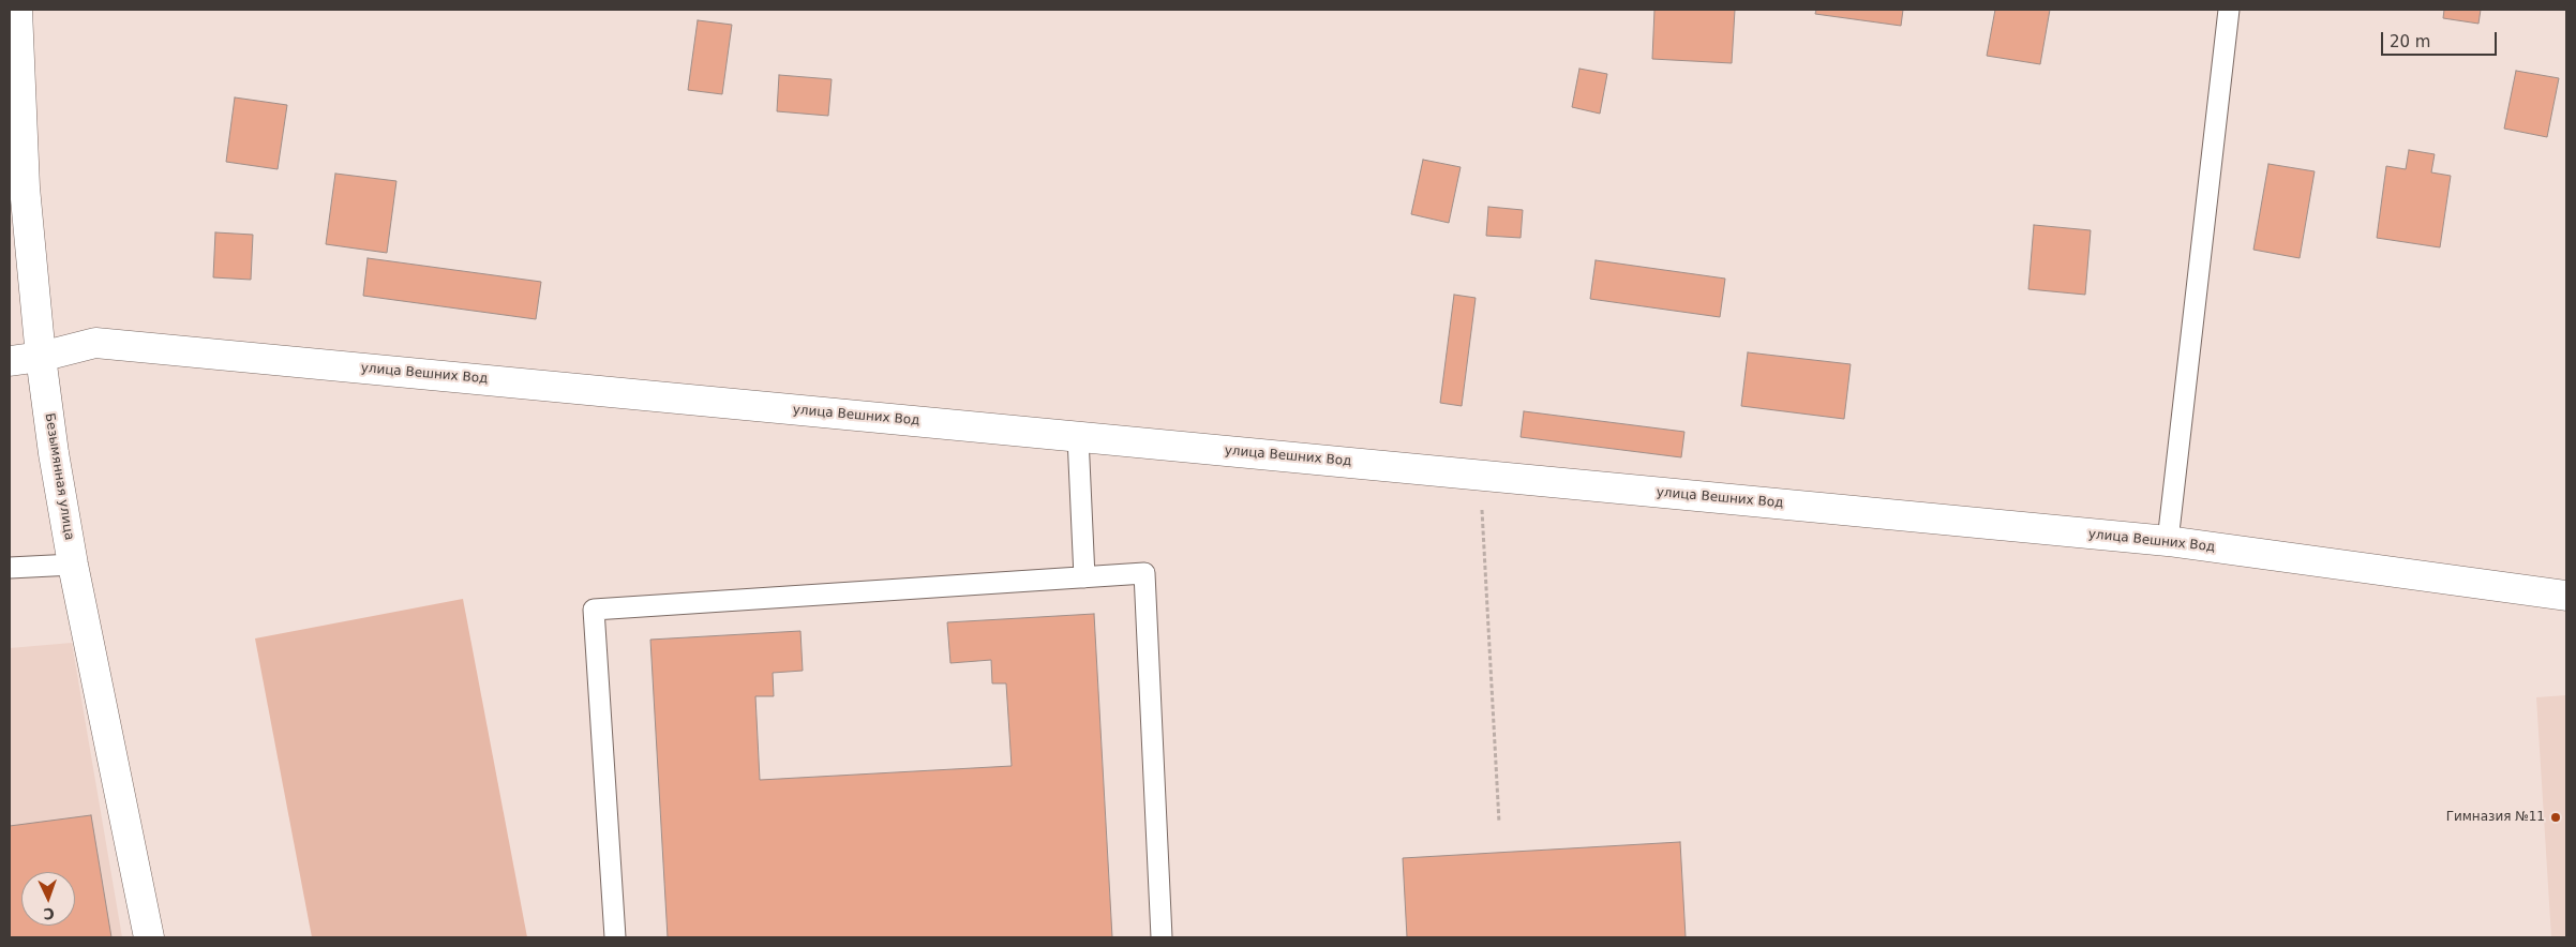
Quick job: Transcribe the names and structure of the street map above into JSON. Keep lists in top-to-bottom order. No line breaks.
{"streets":{"street":["улица Вешних Вод","Безымянная улица"]},"crossings":[["улица Вешних Вод","Безымянная улица"]],"places":["Гимназия №11"],"scale_bar":"20 m","north":"bottom"}
